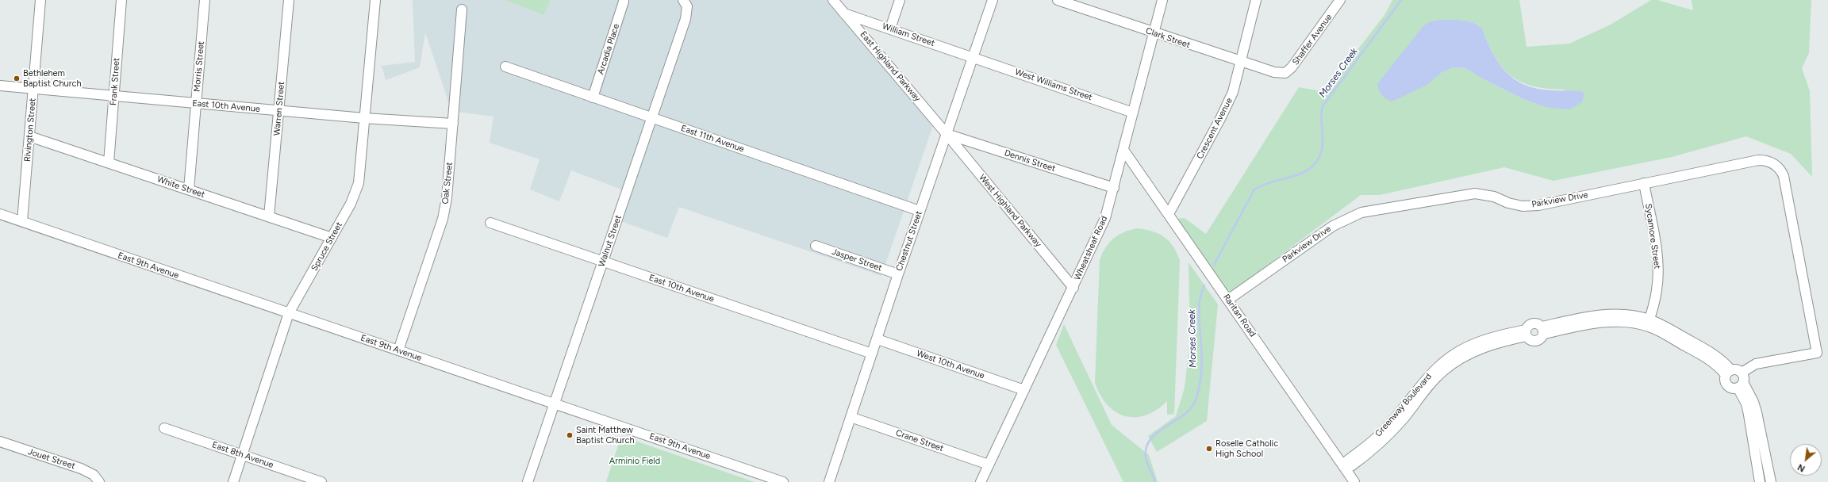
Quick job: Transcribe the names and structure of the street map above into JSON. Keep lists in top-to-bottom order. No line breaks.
{"streets":{"street":["William Street","Clark Street","Shaffer Avenue","Arcadia Place","Morris Street","East Highland Parkway","Frank Street","West Williams Street","East 10th Avenue","Warren Street","Crescent Avenue","Rivington Street","East 11th Avenue","Dennis Street","Oak Street","White Street","Parkview Drive","West Highland Parkway","Sycamore Street","Walnut Street","Chestnut Street","Spruce Street","Wheatsheaf Road","Jasper Street","East 9th Avenue","Raritan Road","West 10th Avenue","Greenway Boulevard","Crane Street","East 8th Avenue","Jouet Street"]},"crossings":[["William Street","East Highland Parkway"],["William Street","West Williams Street"],["William Street","Chestnut Street"],["Clark Street","Shaffer Avenue"],["Clark Street","Crescent Avenue"],["Clark Street","Wheatsheaf Road"],["Arcadia Place","East 11th Avenue"],["Morris Street","East 10th Avenue"],["Morris Street","White Street"],["East Highland Parkway","Dennis Street"],["East Highland Parkway","West Highland Parkway"],["East Highland Parkway","Chestnut Street"],["Frank Street","East 10th Avenue"],["Frank Street","White Street"],["West Williams Street","Chestnut Street"],["West Williams Street","Wheatsheaf Road"],["East 10th Avenue","Warren Street"],["East 10th Avenue","Rivington Street"],["East 10th Avenue","Oak Street"],["East 10th Avenue","Walnut Street"],["East 10th Avenue","Chestnut Street"],["East 10th Avenue","Spruce Street"],["Warren Street","White Street"],["Crescent Avenue","Raritan Road"],["Rivington Street","White Street"],["Rivington Street","East 9th Avenue"],["East 11th Avenue","Walnut Street"],["East 11th Avenue","Chestnut Street"],["Dennis Street","West Highland Parkway"],["Dennis Street","Chestnut Street"],["Dennis Street","Wheatsheaf Road"],["Oak Street","East 9th Avenue"],["White Street","Spruce Street"],["Parkview Drive","Sycamore Street"],["Parkview Drive","Raritan Road"],["West Highland Parkway","Chestnut Street"],["West Highland Parkway","Wheatsheaf Road"],["Walnut Street","East 9th Avenue"],["Chestnut Street","Jasper Street"],["Chestnut Street","West 10th Avenue"],["Chestnut Street","Crane Street"],["Spruce Street","East 9th Avenue"],["Spruce Street","East 8th Avenue"],["Wheatsheaf Road","Raritan Road"],["Wheatsheaf Road","West 10th Avenue"],["Wheatsheaf Road","Crane Street"],["Raritan Road","Greenway Boulevard"]],"water":["Morses Creek"],"parks":["Arminio Field"],"places":["Bethlehem Baptist Church","Saint Matthew Baptist Church","Roselle Catholic High School"],"north":"bottom left"}
